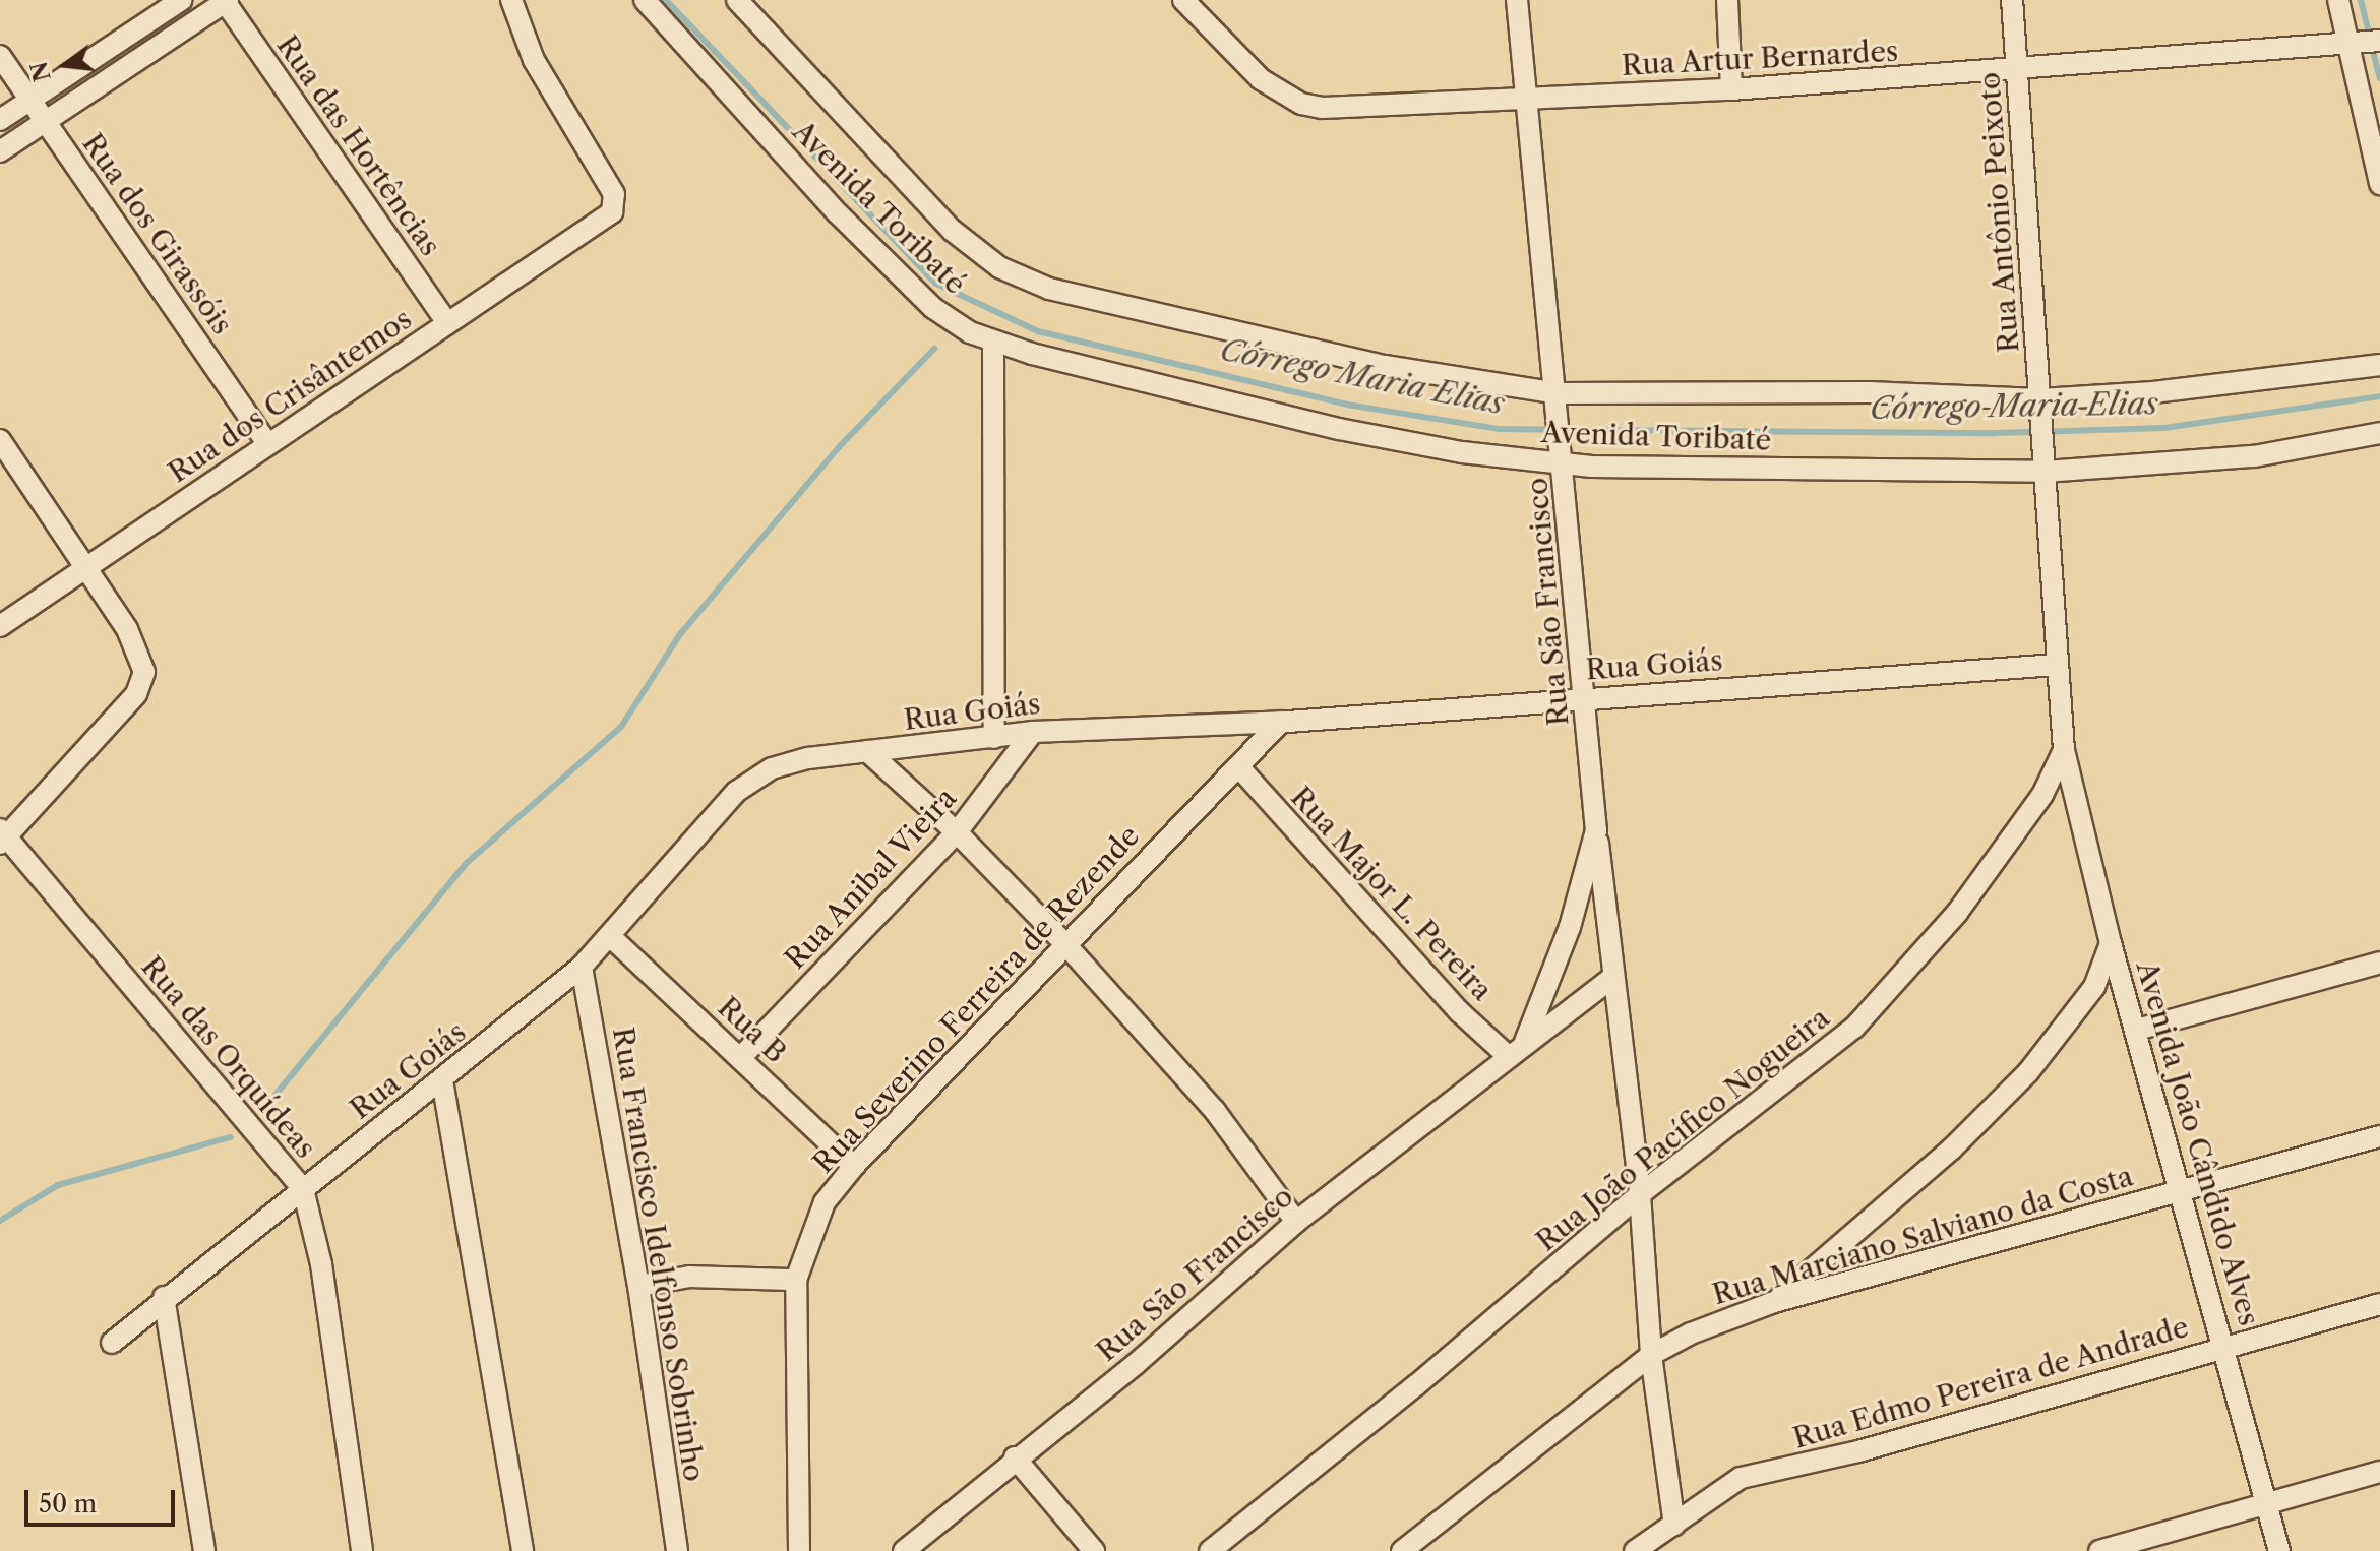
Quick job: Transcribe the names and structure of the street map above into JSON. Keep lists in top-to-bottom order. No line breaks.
{"streets":{"street":["Rua Artur Bernardes","Rua das Hortências","Avenida Toribaté","Rua Antônio Peixoto","Rua dos Girassóis","Rua dos Crisântemos","Rua São Francisco","Rua Goiás","Rua Anibal Vieira","Rua Major L. Pereira","Rua Severino Ferreira de Rezende","Rua B","Rua das Orquídeas","Rua João Pacífico Nogueira","Avenida João Cândido Alves","Rua Marciano Salviano da Costa","Rua Francisco Idelfonso Sobrinho","Rua Edmo Pereira de Andrade"]},"crossings":[["Rua Artur Bernardes","Rua Antônio Peixoto"],["Rua Artur Bernardes","Rua São Francisco"],["Rua das Hortências","Rua dos Crisântemos"],["Avenida Toribaté","Rua Antônio Peixoto"],["Avenida Toribaté","Rua São Francisco"],["Rua Antônio Peixoto","Rua Goiás"],["Rua dos Girassóis","Rua dos Crisântemos"],["Rua São Francisco","Rua Goiás"],["Rua São Francisco","Rua Major L. Pereira"],["Rua Goiás","Rua Anibal Vieira"],["Rua Goiás","Rua Severino Ferreira de Rezende"],["Rua Goiás","Rua B"],["Rua Goiás","Rua das Orquídeas"],["Rua Goiás","Rua Francisco Idelfonso Sobrinho"],["Rua Anibal Vieira","Rua B"],["Rua Major L. Pereira","Rua Severino Ferreira de Rezende"],["Rua Severino Ferreira de Rezende","Rua B"],["Rua João Pacífico Nogueira","Avenida João Cândido Alves"],["Avenida João Cândido Alves","Rua Marciano Salviano da Costa"],["Avenida João Cândido Alves","Rua Edmo Pereira de Andrade"]],"water":["Córrego Maria Elias"],"scale_bar":"50 m","north":"left"}
